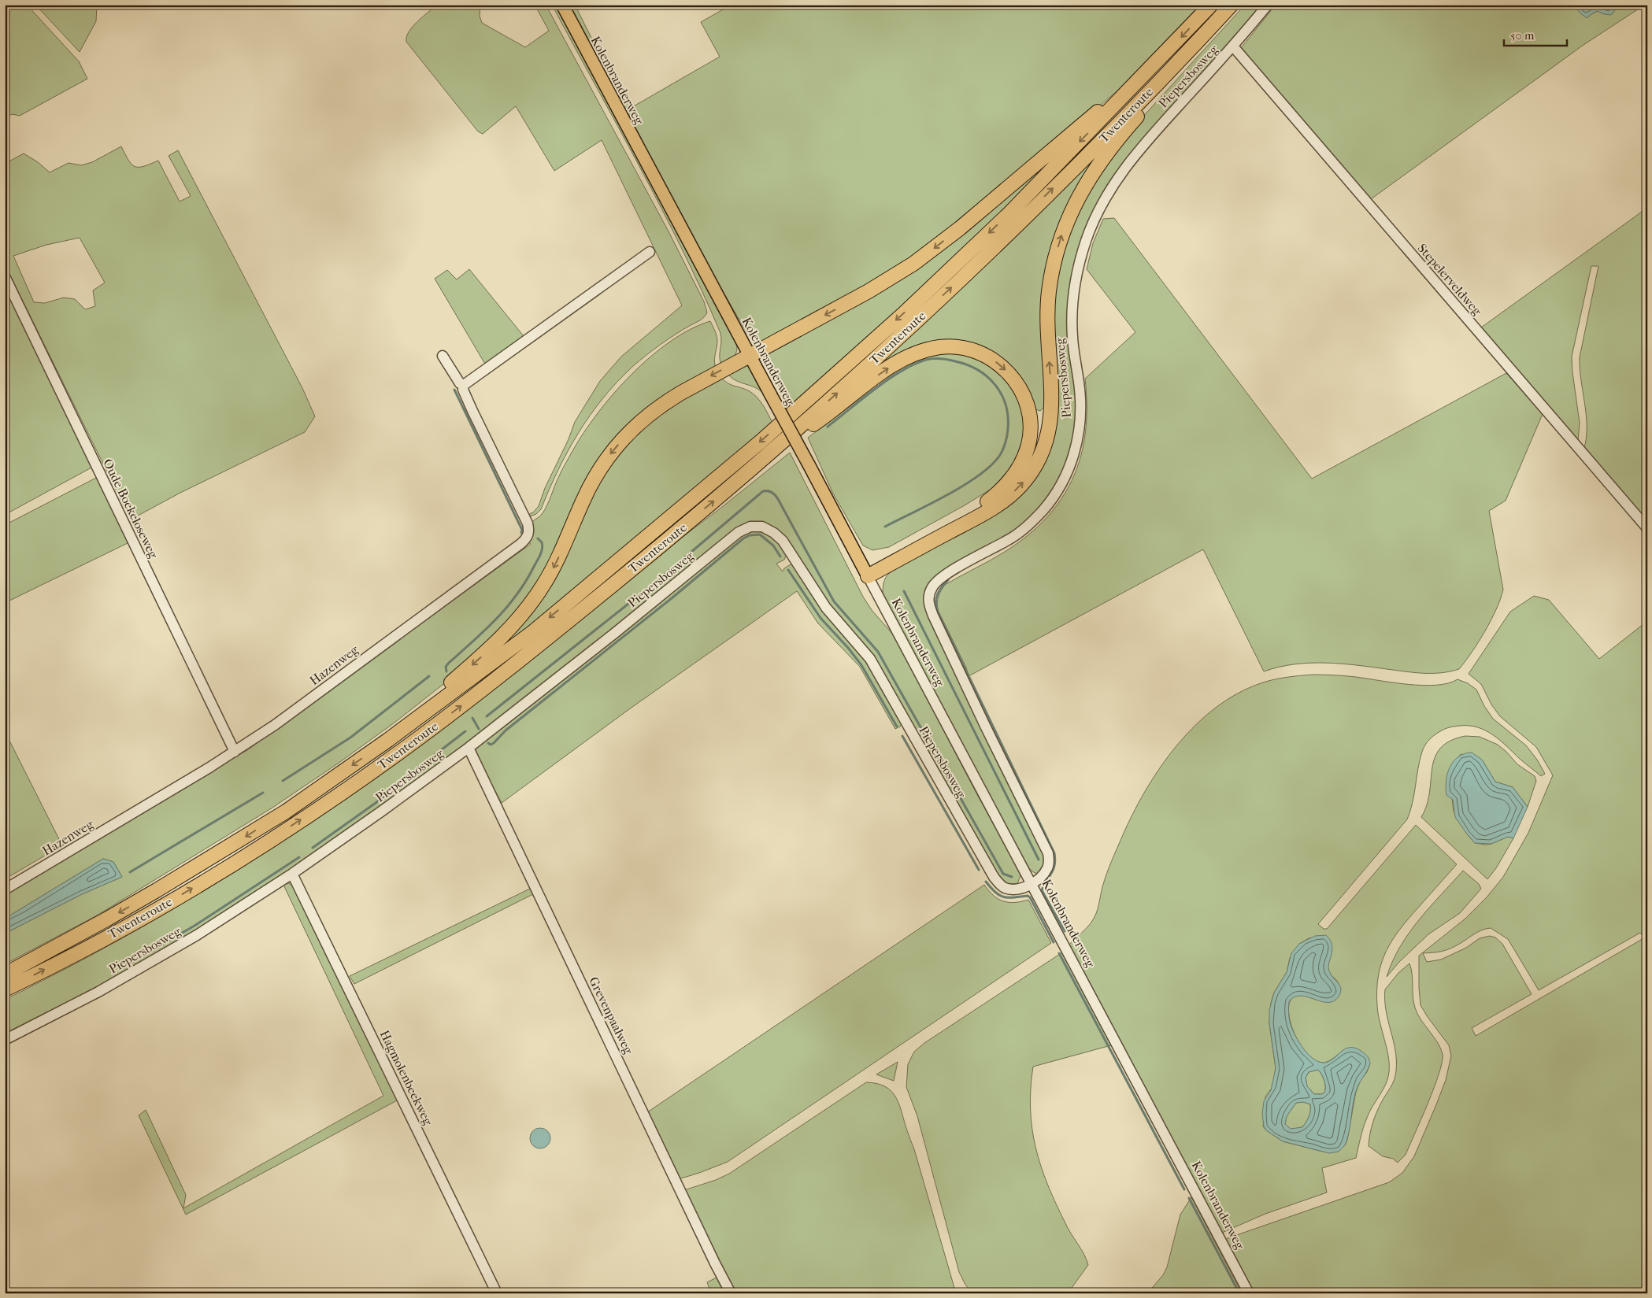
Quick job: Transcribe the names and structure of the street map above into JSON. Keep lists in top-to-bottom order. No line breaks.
{"streets":{"highway":["Twenteroute"],"main road":["Kolenbranderweg"],"street":["Piepersbosweg","Stepelerveldweg","Oude Boekeloseweg","Hazenweg","Grevenpaalweg","Hagmolenbeekweg"]},"crossings":[["Piepersbosweg","Kolenbranderweg"],["Piepersbosweg","Stepelerveldweg"],["Piepersbosweg","Grevenpaalweg"],["Piepersbosweg","Hagmolenbeekweg"],["Oude Boekeloseweg","Hazenweg"]],"scale_bar":"50 m"}
